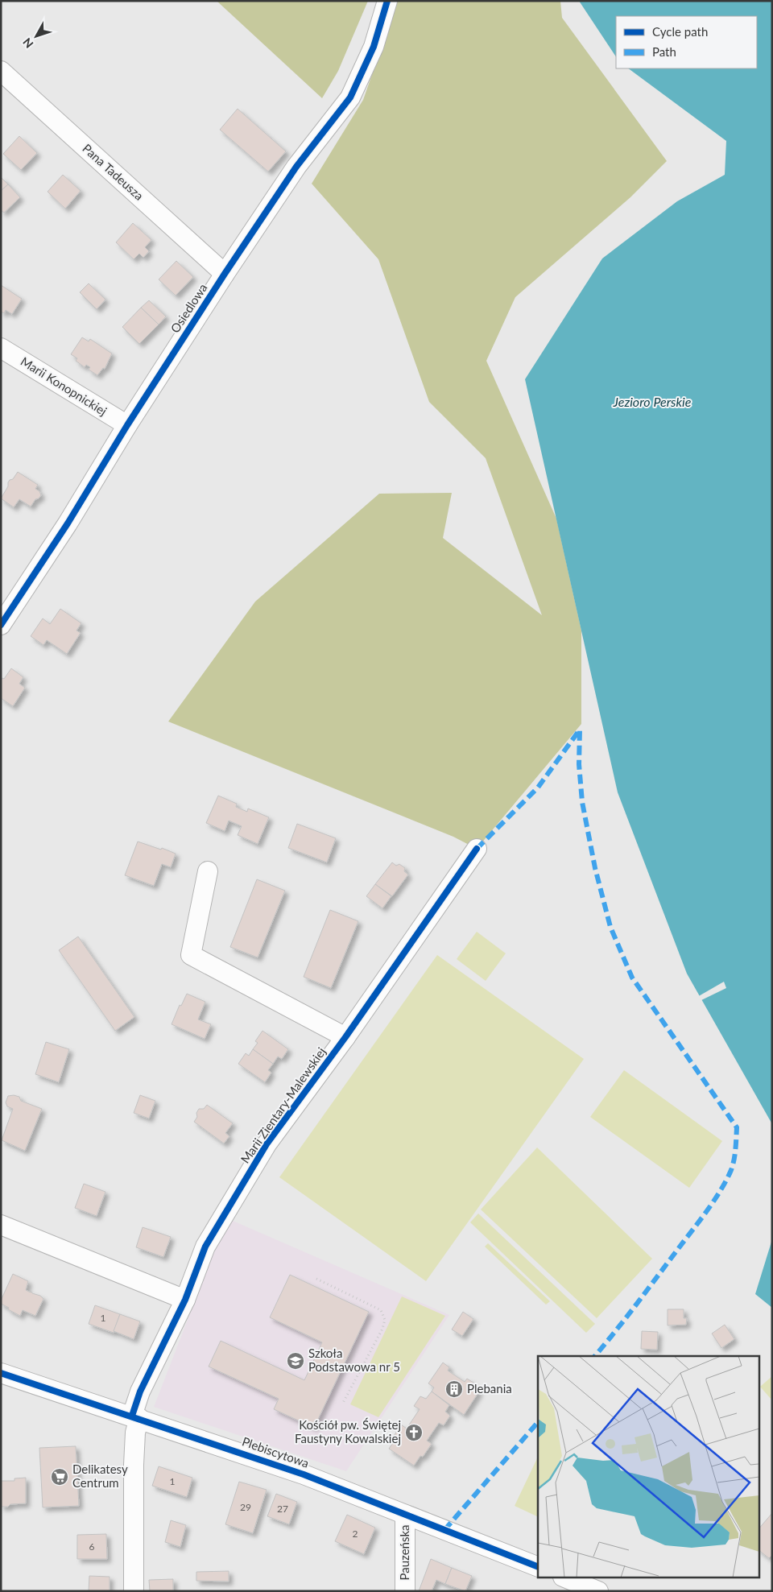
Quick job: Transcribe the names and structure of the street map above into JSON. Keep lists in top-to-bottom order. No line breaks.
{"streets":{"street":["Pana Tadeusza","Osiedlowa","Marii Konopnickiej","Marii Zientary-Malewskiej","Plebiscytowa","Pauzeńska"]},"crossings":[["Pana Tadeusza","Osiedlowa"],["Osiedlowa","Marii Konopnickiej"],["Marii Zientary-Malewskiej","Plebiscytowa"],["Plebiscytowa","Pauzeńska"]],"water":["Jezioro Perskie"],"places":{"school or university":["Szkoła Podstawowa nr 5"],"building":["Plebania"],"church":["Kościół pw. Świętej Faustyny Kowalskiej"],"supermarket":["Delikatesy Centrum"]},"house_numbers":["1","1","29","27","2","6"],"legend":["Cycle path","Path"],"north":"bottom left"}
